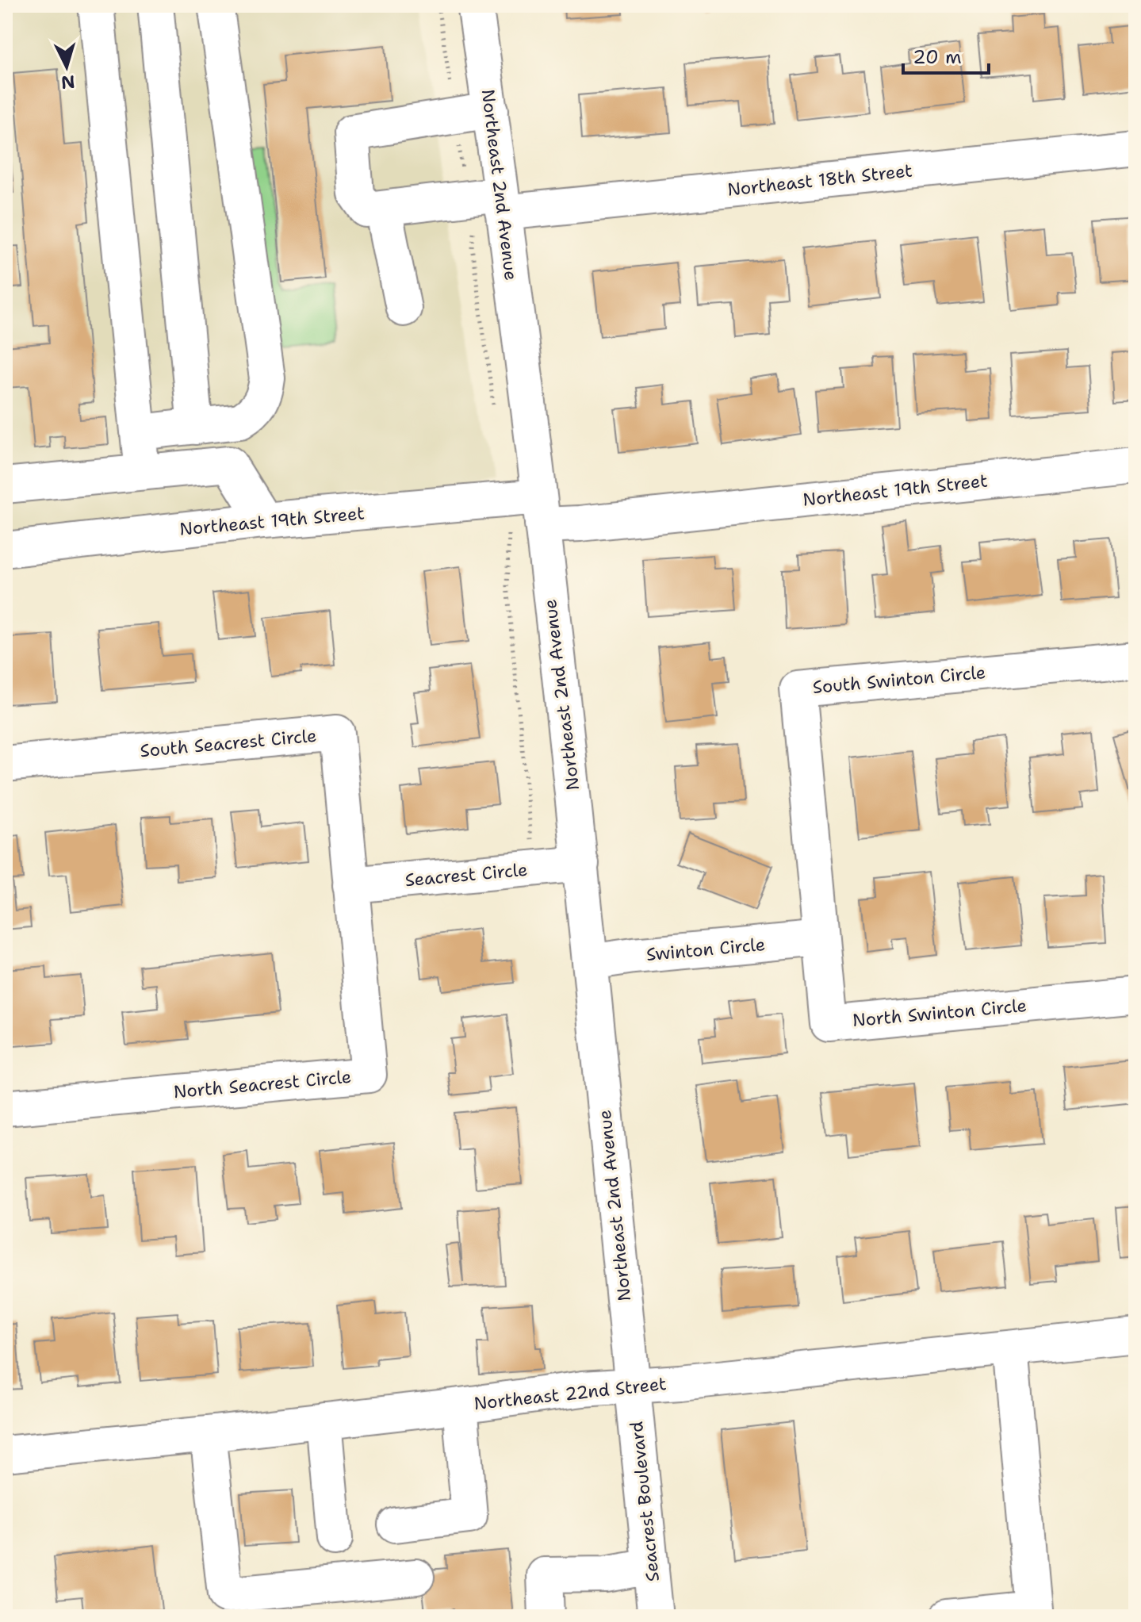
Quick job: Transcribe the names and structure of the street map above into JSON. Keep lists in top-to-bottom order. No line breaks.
{"streets":{"street":["Northeast 18th Street","Northeast 2nd Avenue","Northeast 19th Street","South Swinton Circle","South Seacrest Circle","Seacrest Circle","Swinton Circle","North Swinton Circle","North Seacrest Circle","Northeast 22nd Street","Seacrest Boulevard"]},"crossings":[["Northeast 18th Street","Northeast 2nd Avenue"],["Northeast 2nd Avenue","Northeast 19th Street"],["Northeast 2nd Avenue","Seacrest Circle"],["Northeast 2nd Avenue","Swinton Circle"],["Northeast 2nd Avenue","Northeast 22nd Street"],["Northeast 2nd Avenue","Seacrest Boulevard"],["South Swinton Circle","Swinton Circle"],["South Swinton Circle","North Swinton Circle"],["South Seacrest Circle","Seacrest Circle"],["South Seacrest Circle","North Seacrest Circle"],["Seacrest Circle","North Seacrest Circle"],["Swinton Circle","North Swinton Circle"],["Northeast 22nd Street","Seacrest Boulevard"]],"scale_bar":"20 m","north":"bottom"}
